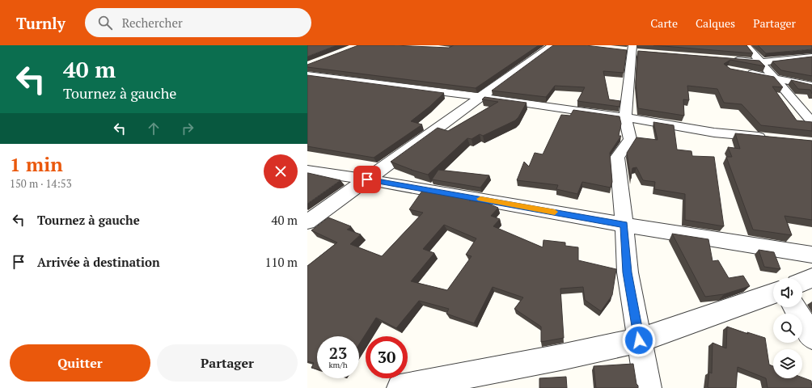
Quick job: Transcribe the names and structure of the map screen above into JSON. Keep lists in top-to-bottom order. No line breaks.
{"page":{"header":"Turnly","search":"Rechercher","nav":["Carte","Calques","Partager"],"turn":["40 m","Tournez à gauche"],"heading":["1 min","150 m · 14:53"],"list":[{"name":"Tournez à gauche","value":"40 m"},{"name":"Arrivée à destination","value":"110 m"}],"speed":"23 km/h","limit":"30","buttons":["Quitter","Partager"]}}
